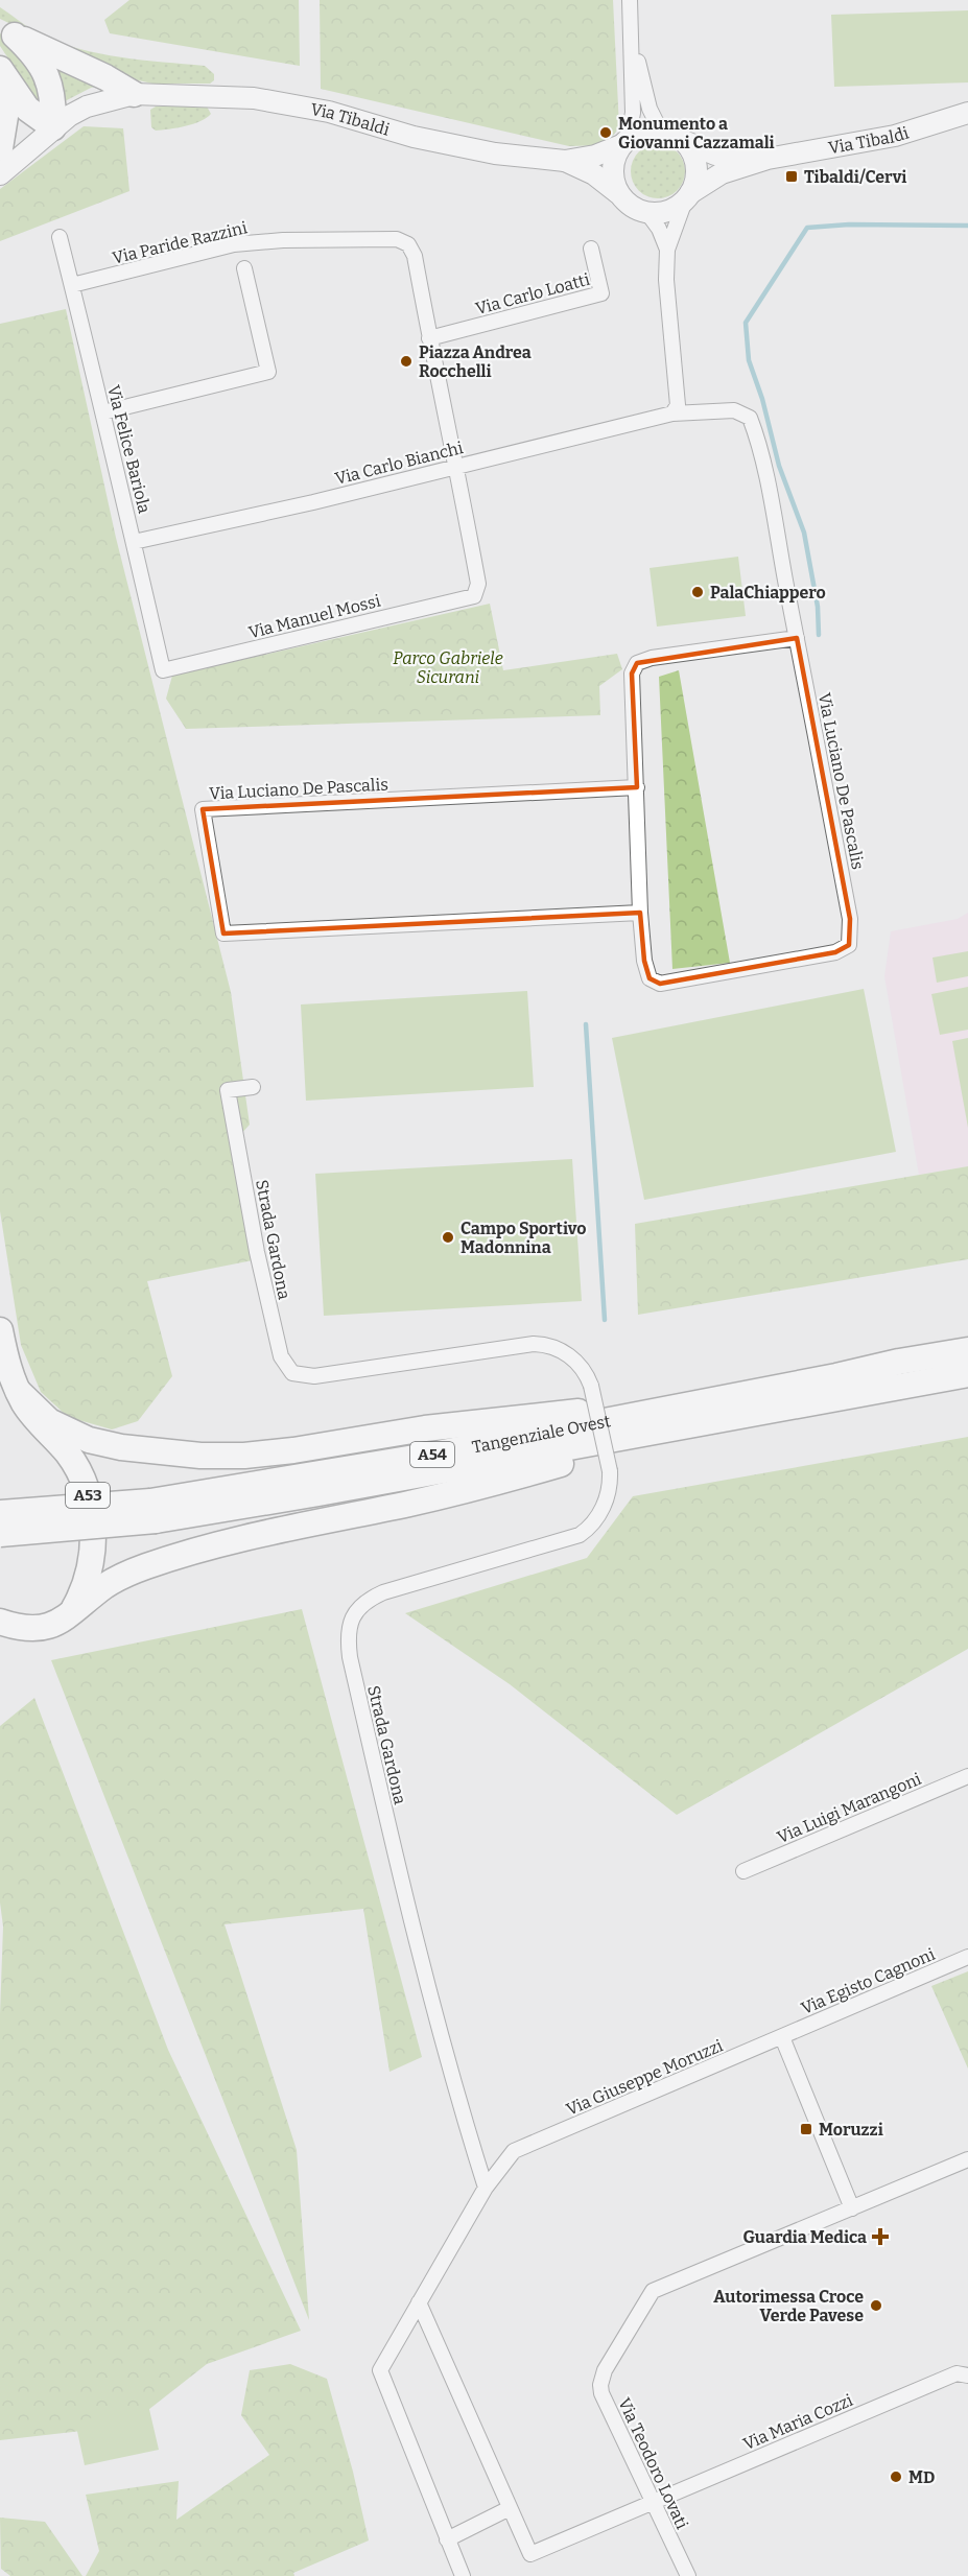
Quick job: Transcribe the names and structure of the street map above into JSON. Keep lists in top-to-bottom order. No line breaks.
{"streets":{"highway":["Tangenziale Ovest","A54","A53"],"street":["Via Tibaldi","Via Paride Razzini","Via Carlo Loatti","Via Felice Bariola","Via Carlo Bianchi","Via Manuel Mossi","Via Luciano De Pascalis","Strada Gardona","Via Luigi Marangoni","Via Egisto Cagnoni","Via Giuseppe Moruzzi","Via Maria Cozzi","Via Teodoro Lovati"]},"crossings":[["Via Paride Razzini","Via Carlo Loatti"],["Via Paride Razzini","Via Felice Bariola"],["Via Felice Bariola","Via Carlo Bianchi"],["Via Felice Bariola","Via Manuel Mossi"],["Via Carlo Bianchi","Via Manuel Mossi"],["Via Carlo Bianchi","Via Luciano De Pascalis"],["Strada Gardona","Via Giuseppe Moruzzi"],["Via Egisto Cagnoni","Via Giuseppe Moruzzi"],["Via Maria Cozzi","Via Teodoro Lovati"]],"parks":["Parco Gabriele Sicurani"],"places":{"other":["Monumento a Giovanni Cazzamali","Piazza Andrea Rocchelli","PalaChiappero","Campo Sportivo Madonnina","Autorimessa Croce Verde Pavese","MD"],"transit":["Tibaldi/Cervi","Moruzzi"],"health":["Guardia Medica"]}}
